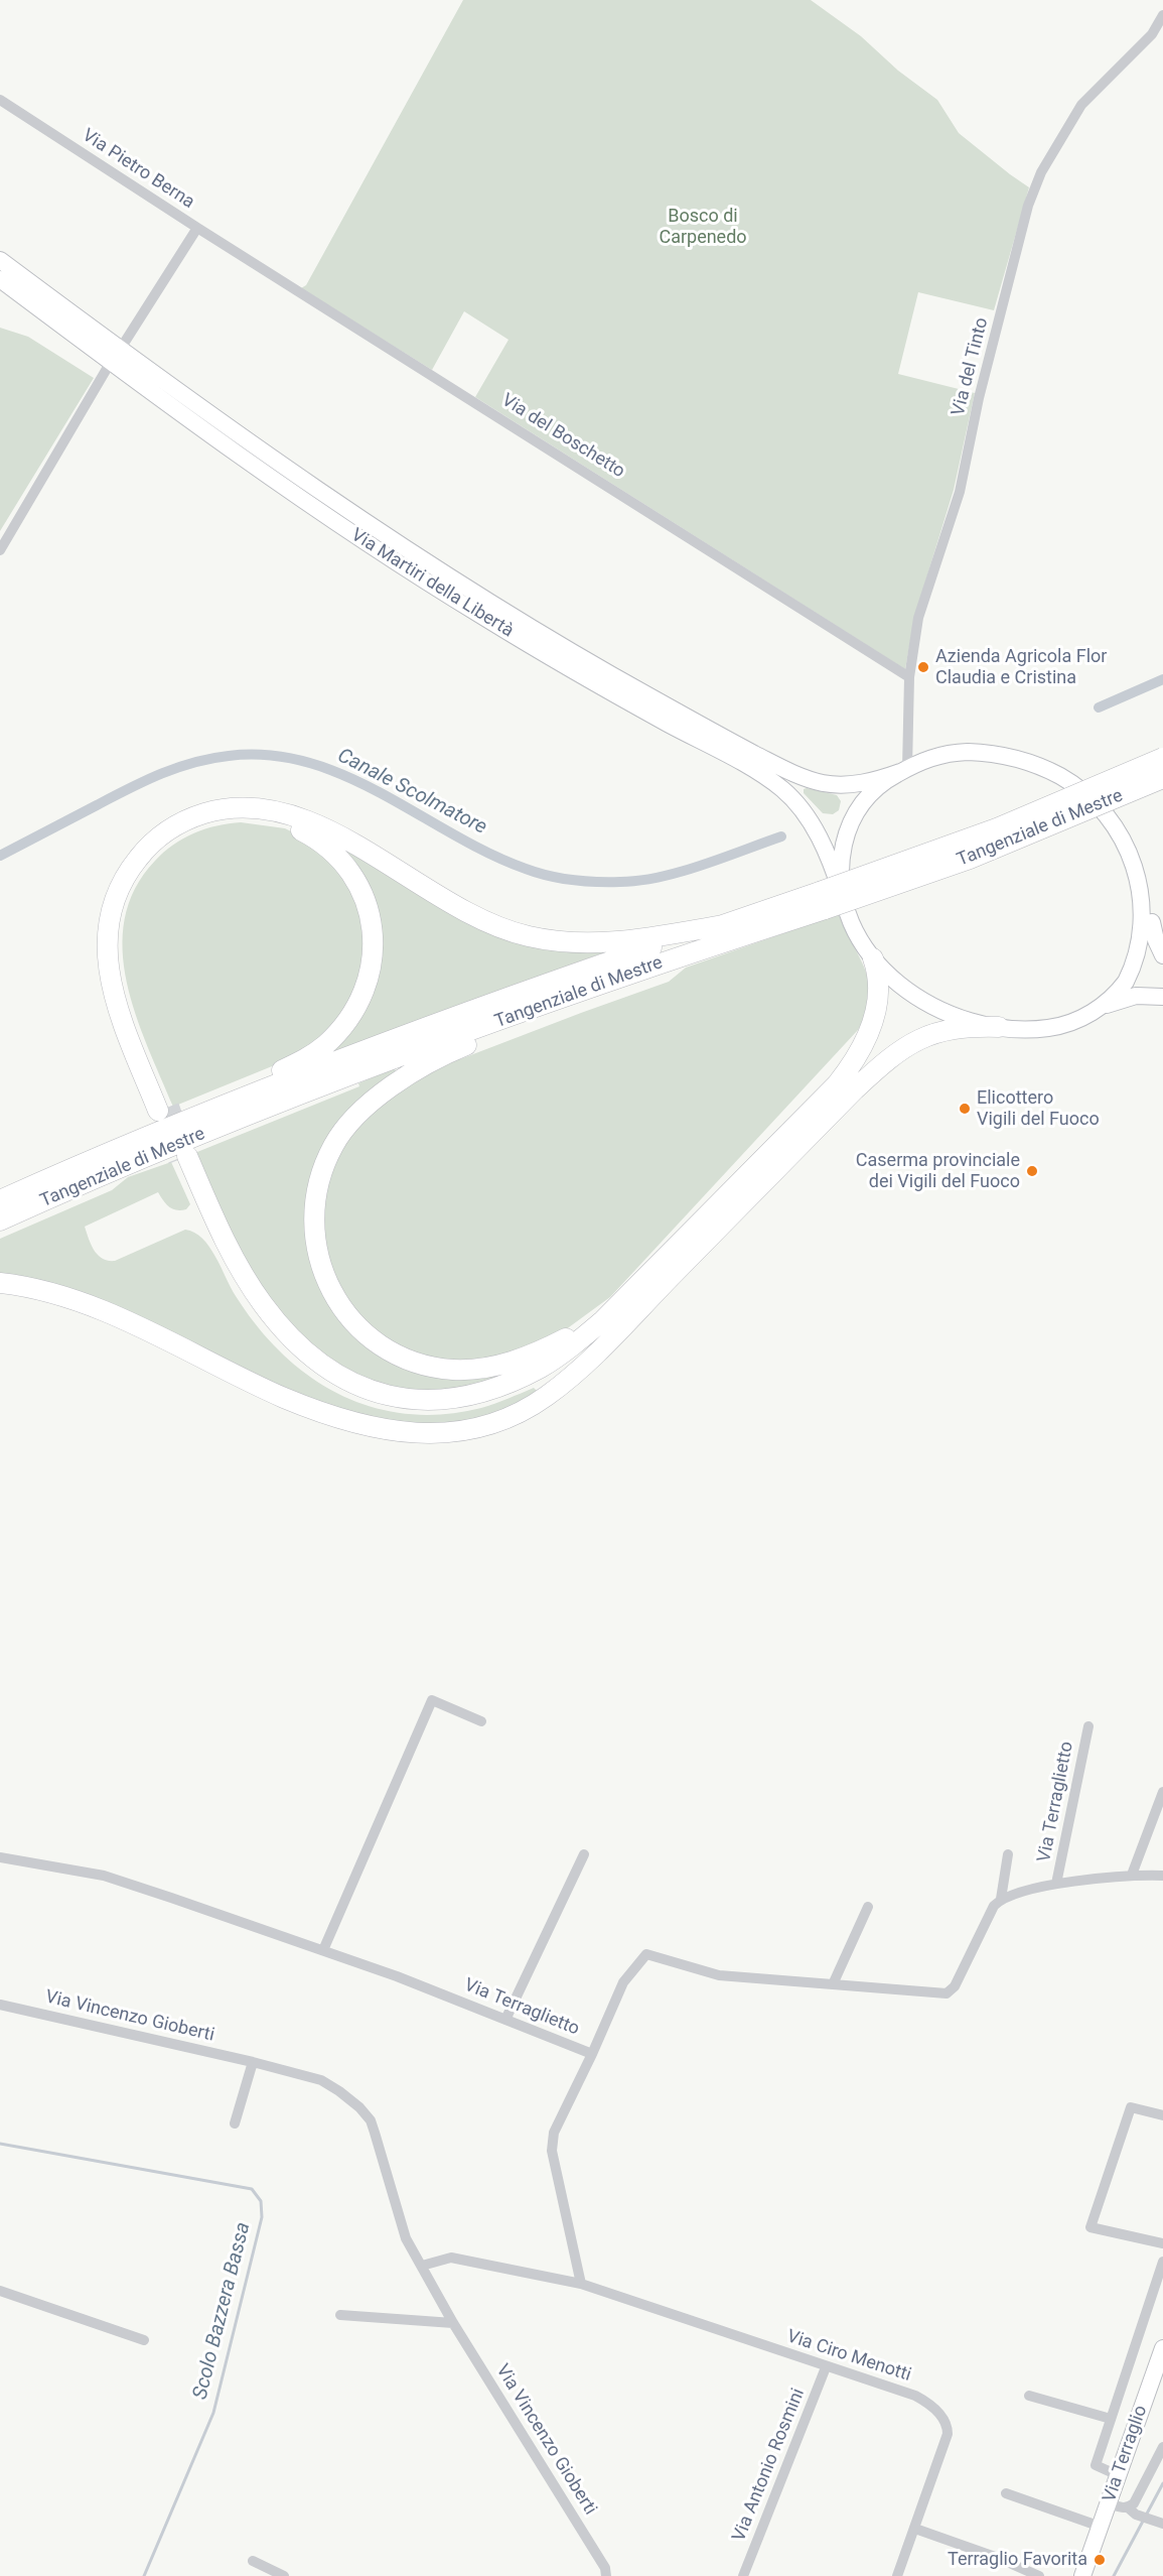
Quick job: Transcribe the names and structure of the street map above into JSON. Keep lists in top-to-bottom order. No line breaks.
{"streets":{"highway":["Tangenziale di Mestre"],"main road":["Via Martiri della Libertà","Via Terraglio"],"street":["Via Pietro Berna","Via del Tinto","Via del Boschetto","Via Terraglietto","Via Vincenzo Gioberti","Via Ciro Menotti","Via Antonio Rosmini"]},"crossings":[["Via Pietro Berna","Via del Boschetto"],["Via Pietro Berna","Via Martiri della Libertà"],["Via del Tinto","Via del Boschetto"],["Via del Tinto","Via Martiri della Libertà"],["Via Vincenzo Gioberti","Via Ciro Menotti"],["Via Ciro Menotti","Via Antonio Rosmini"]],"water":["Canale Scolmatore","Scolo Bazzera Bassa"],"parks":["Bosco di Carpenedo"],"places":["Azienda Agricola Flor Claudia e Cristina","Elicottero Vigili del Fuoco","Caserma provinciale dei Vigili del Fuoco","Terraglio Favorita"]}
